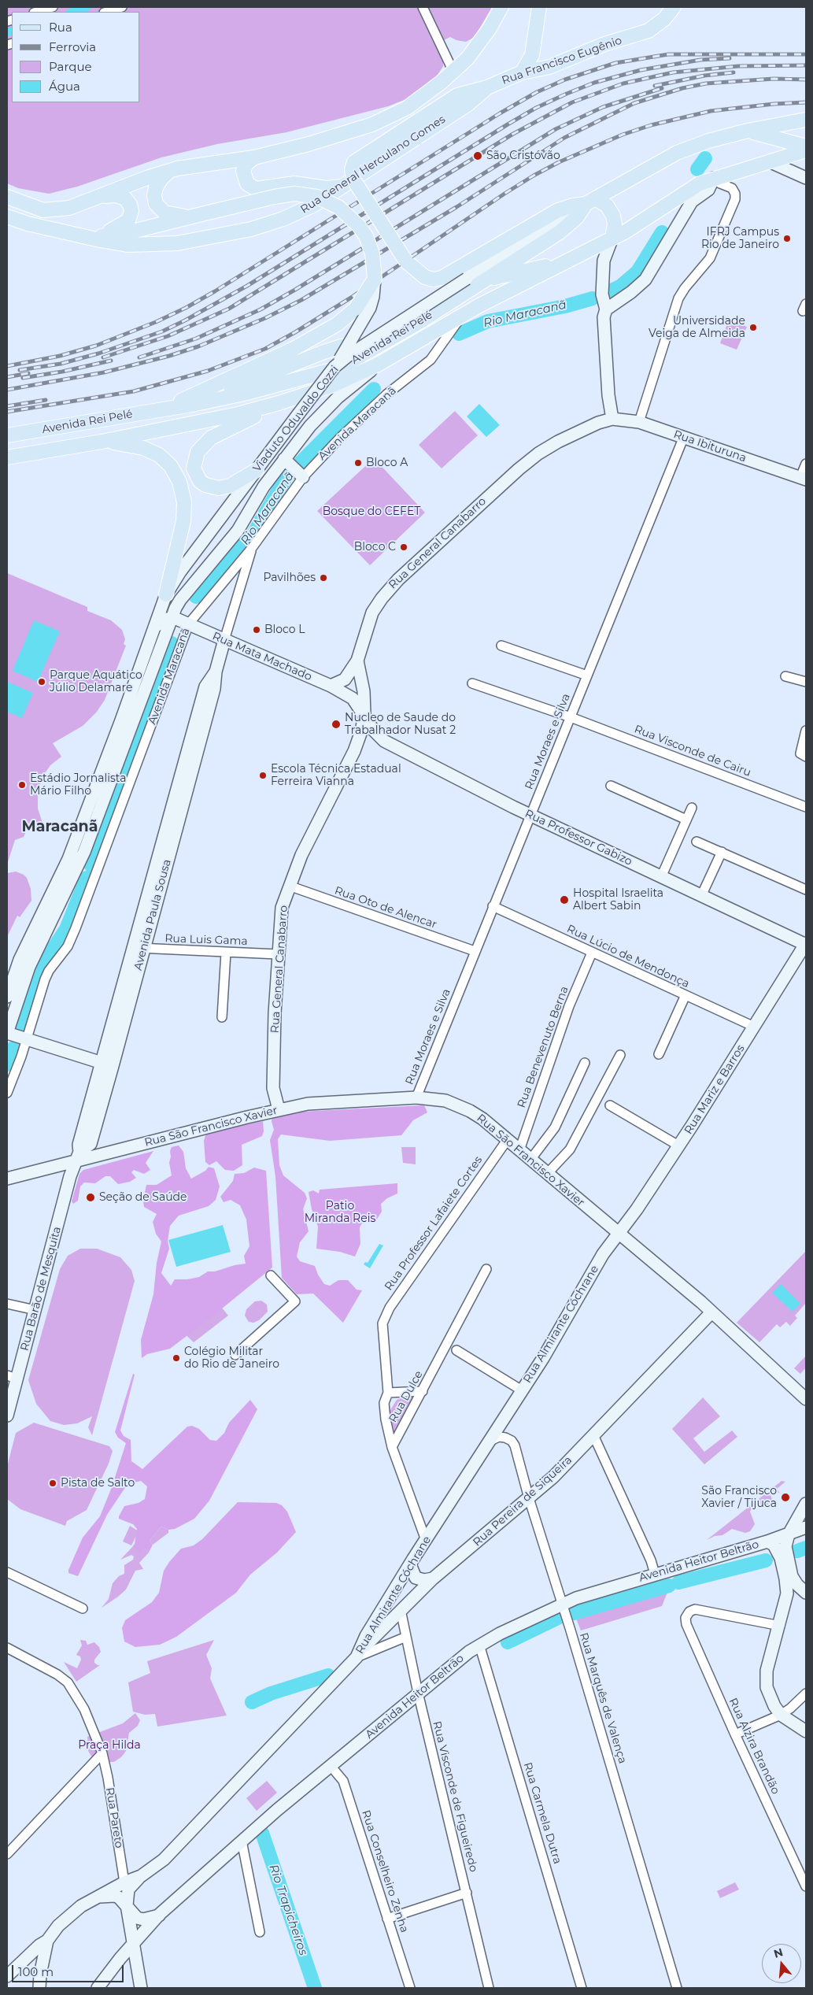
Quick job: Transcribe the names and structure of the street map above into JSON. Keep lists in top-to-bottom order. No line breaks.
{"streets":{"main road":["Rua Francisco Eugênio","Rua General Herculano Gomes","Avenida Rei Pelé"],"street":["Viaduto Oduvaldo Cozzi","Avenida Maracanã","Rua Ibituruna","Rua General Canabarro","Rua Mata Machado","Rua Moraes e Silva","Rua Visconde de Cairu","Rua Professor Gabizo","Rua Oto de Alencar","Avenida Paula Sousa","Rua Luis Gama","Rua Lúcio de Mendonça","Rua Benevenuto Berna","Rua Mariz e Barros","Rua São Francisco Xavier","Rua Professor Lafaiete Cortes","Rua Barão de Mesquita","Rua Almirante Cóchrane","Rua Dulce","Rua Pereira de Siqueira","Avenida Heitor Beltrão","Rua Marquês de Valença","Rua Alzira Brandão","Rua Visconde de Figueiredo","Rua Carmela Dutra","Rua Pareto","Rua Conselheiro Zenha"]},"crossings":[["Rua Francisco Eugênio","Rua General Herculano Gomes"],["Avenida Rei Pelé","Viaduto Oduvaldo Cozzi"],["Avenida Rei Pelé","Avenida Maracanã"],["Avenida Maracanã","Rua Mata Machado"],["Avenida Maracanã","Avenida Paula Sousa"],["Rua Ibituruna","Rua General Canabarro"],["Rua Ibituruna","Rua Moraes e Silva"],["Rua General Canabarro","Rua Mata Machado"],["Rua General Canabarro","Rua Professor Gabizo"],["Rua General Canabarro","Rua Oto de Alencar"],["Rua General Canabarro","Rua Luis Gama"],["Rua General Canabarro","Rua São Francisco Xavier"],["Rua Mata Machado","Rua Professor Gabizo"],["Rua Mata Machado","Avenida Paula Sousa"],["Rua Moraes e Silva","Rua Visconde de Cairu"],["Rua Moraes e Silva","Rua Professor Gabizo"],["Rua Moraes e Silva","Rua Oto de Alencar"],["Rua Moraes e Silva","Rua Lúcio de Mendonça"],["Rua Moraes e Silva","Rua São Francisco Xavier"],["Rua Professor Gabizo","Rua Mariz e Barros"],["Avenida Paula Sousa","Rua Luis Gama"],["Avenida Paula Sousa","Rua São Francisco Xavier"],["Avenida Paula Sousa","Rua Barão de Mesquita"],["Rua Lúcio de Mendonça","Rua Benevenuto Berna"],["Rua Lúcio de Mendonça","Rua Mariz e Barros"],["Rua Benevenuto Berna","Rua São Francisco Xavier"],["Rua Mariz e Barros","Rua São Francisco Xavier"],["Rua Mariz e Barros","Rua Almirante Cóchrane"],["Rua São Francisco Xavier","Rua Professor Lafaiete Cortes"],["Rua São Francisco Xavier","Rua Barão de Mesquita"],["Rua São Francisco Xavier","Rua Almirante Cóchrane"],["Rua São Francisco Xavier","Rua Pereira de Siqueira"],["Rua Almirante Cóchrane","Rua Pereira de Siqueira"],["Rua Almirante Cóchrane","Rua Marquês de Valença"],["Rua Almirante Cóchrane","Rua Pareto"],["Rua Pereira de Siqueira","Rua Marquês de Valença"],["Rua Pereira de Siqueira","Rua Visconde de Figueiredo"],["Avenida Heitor Beltrão","Rua Marquês de Valença"],["Avenida Heitor Beltrão","Rua Visconde de Figueiredo"],["Avenida Heitor Beltrão","Rua Carmela Dutra"],["Avenida Heitor Beltrão","Rua Conselheiro Zenha"]],"districts":["Maracanã"],"water":["Rio Maracanã","Rio Trapicheiros"],"parks":["Bosque do CEFET","Patio Miranda Reis","Praça Hilda"],"places":["São Cristóvão","IFRJ Campus Rio de Janeiro","Universidade Veiga de Almeida","Bloco A","Bloco C","Pavilhões","Bloco L","Parque Aquático Júlio Delamare","Nucleo de Saude do Trabalhador Nusat 2","Escola Técnica Estadual Ferreira Vianna","Estádio Jornalista Mário Filho","Hospital Israelita Albert Sabin","Seção de Saúde","Colégio Militar do Rio de Janeiro","Pista de Salto","São Francisco Xavier / Tijuca"],"legend":["Rua","Ferrovia","Parque","Água"],"scale_bar":"100 m","north":"top"}
